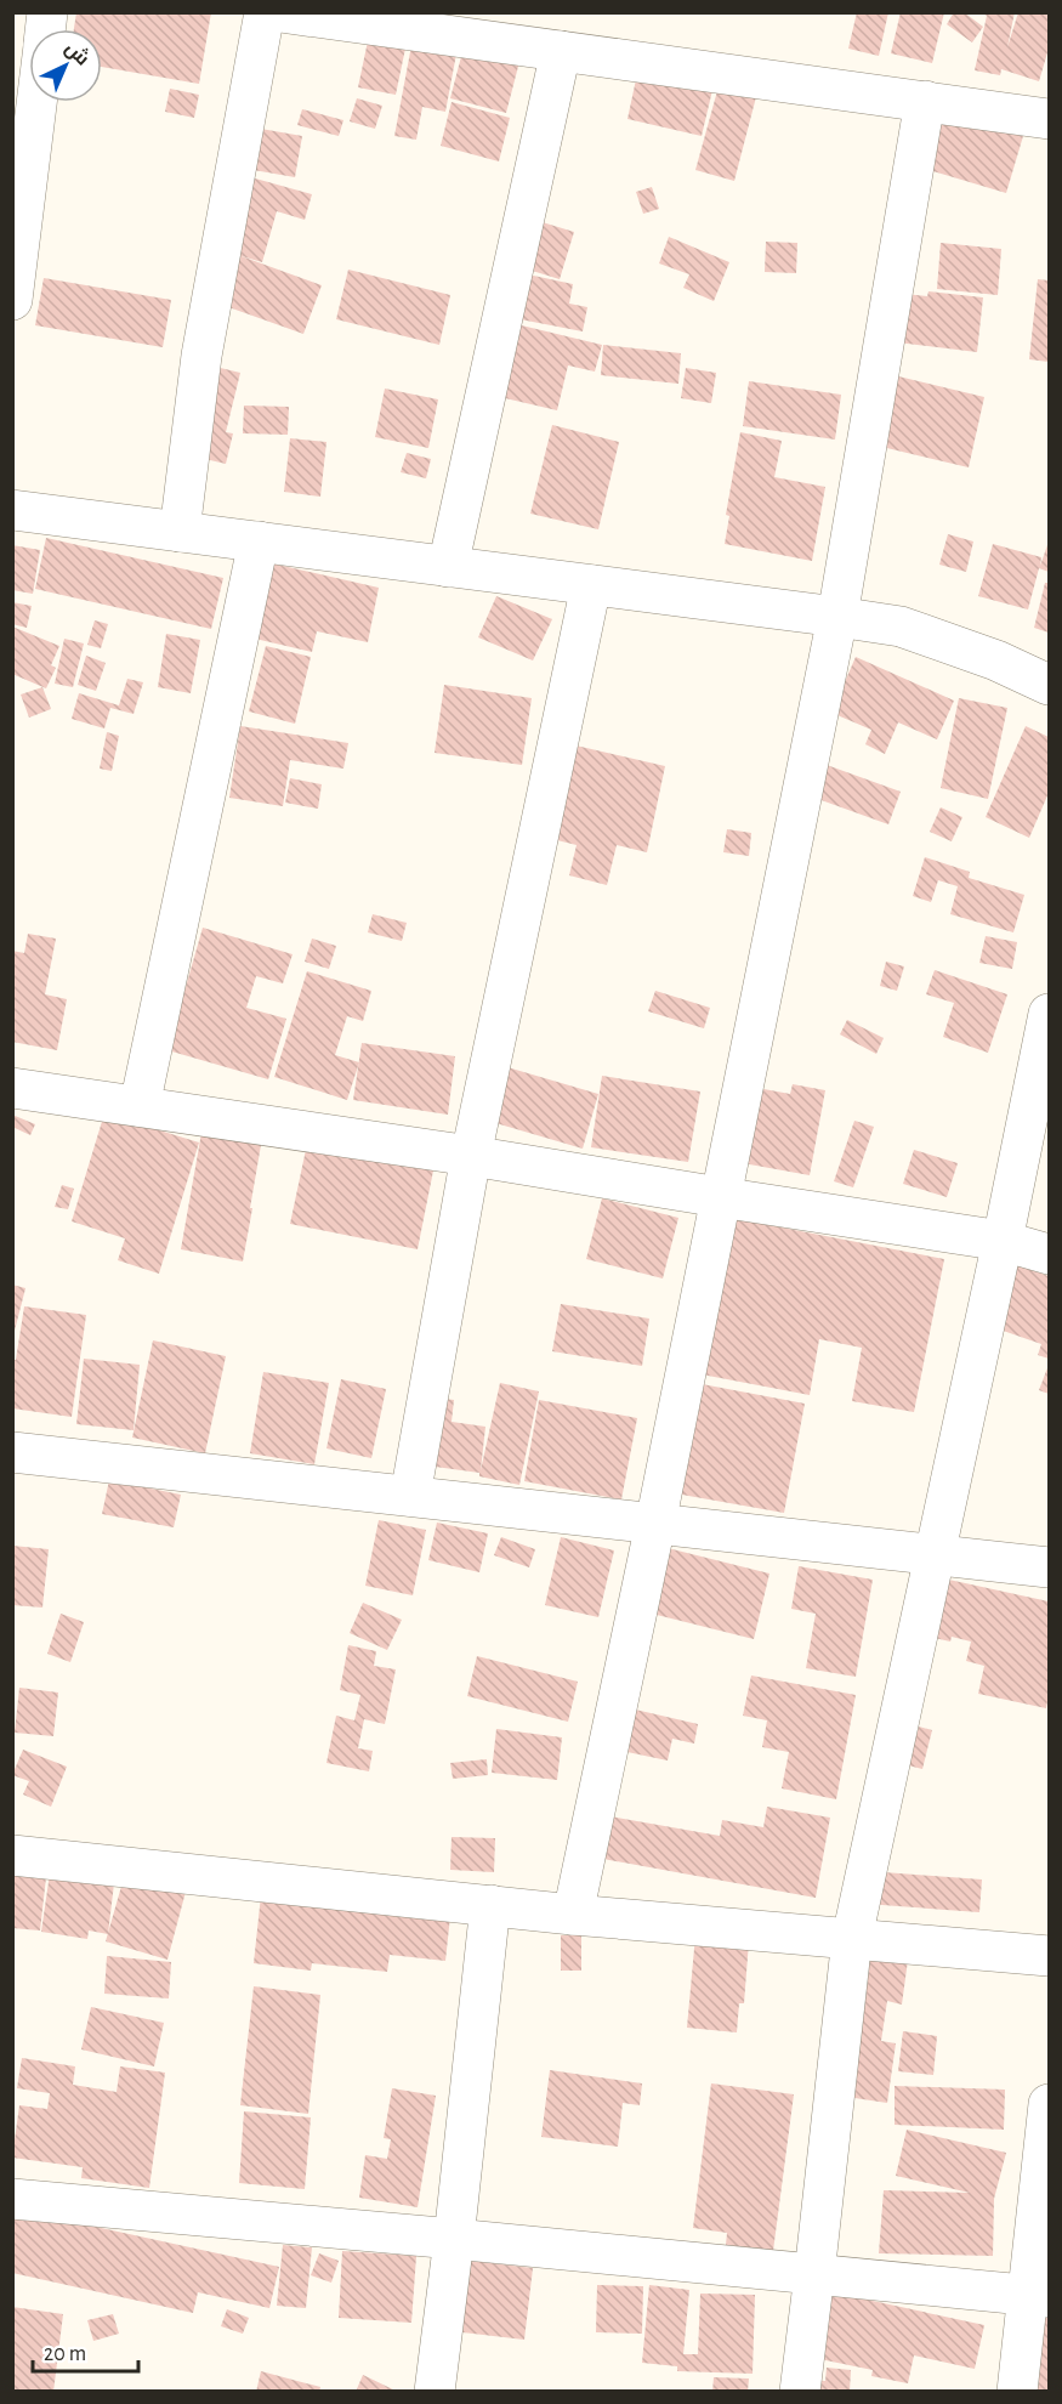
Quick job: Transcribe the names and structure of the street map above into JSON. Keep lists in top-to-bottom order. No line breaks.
{"scale_bar":"20 m","north":"top right"}
